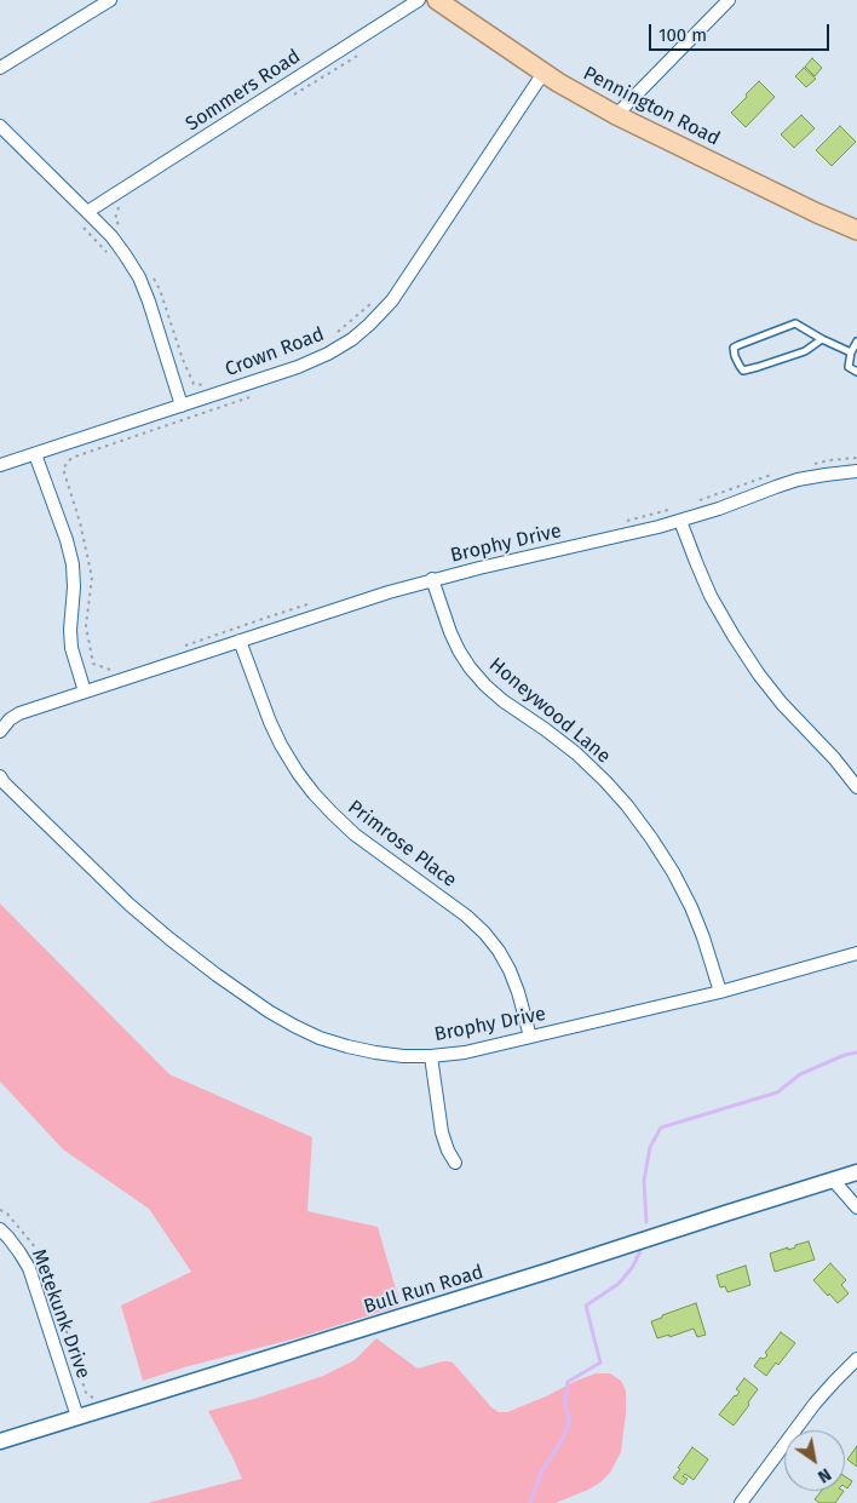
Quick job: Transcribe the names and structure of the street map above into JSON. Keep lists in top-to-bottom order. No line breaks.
{"streets":{"main road":["Pennington Road"],"street":["Sommers Road","Crown Road","Brophy Drive","Honeywood Lane","Primrose Place","Bull Run Road","Metekunk Drive"]},"crossings":[["Pennington Road","Crown Road"],["Brophy Drive","Honeywood Lane"],["Brophy Drive","Primrose Place"],["Bull Run Road","Metekunk Drive"]],"scale_bar":"100 m","north":"bottom right"}
